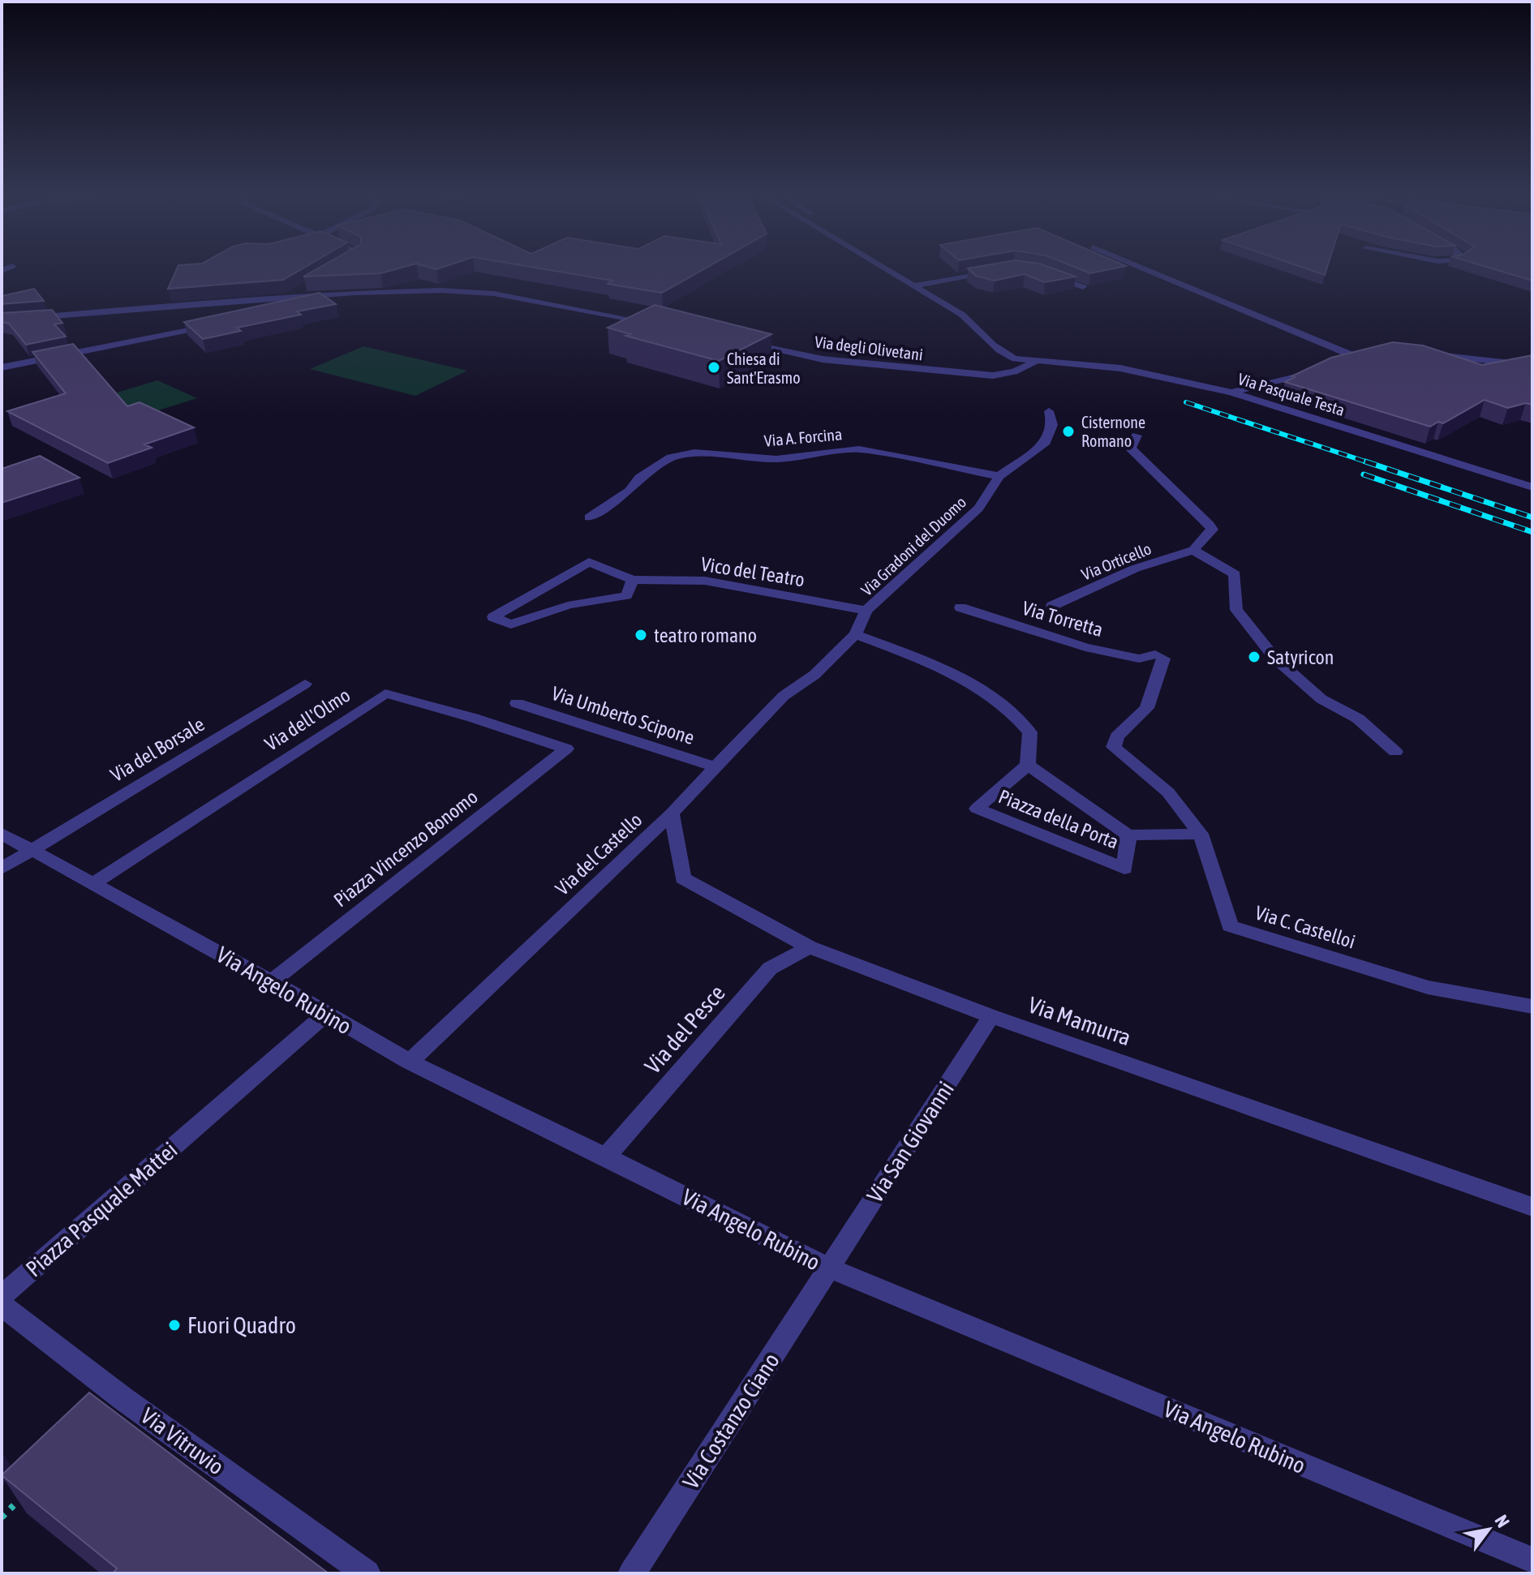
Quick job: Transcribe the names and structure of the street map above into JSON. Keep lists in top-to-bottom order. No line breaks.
{"streets":{"street":["Via degli Olivetani","Via Pasquale Testa","Via A. Forcina","Via Gradoni del Duomo","Via Orticello","Vico del Teatro","Via Torretta","Via Umberto Scipone","Via dell'Olmo","Via del Borsale","Piazza della Porta","Piazza Vincenzo Bonomo","Via del Castello","Via C. Castelloi","Via Angelo Rubino","Via Mamurra","Via del Pesce","Via San Giovanni","Piazza Pasquale Mattei","Via Costanzo Ciano","Via Vitruvio"]},"crossings":[["Via degli Olivetani","Via Pasquale Testa"],["Via A. Forcina","Via Gradoni del Duomo"],["Via Gradoni del Duomo","Vico del Teatro"],["Via Gradoni del Duomo","Via del Castello"],["Via Torretta","Via C. Castelloi"],["Via Umberto Scipone","Via del Castello"],["Via dell'Olmo","Piazza Vincenzo Bonomo"],["Via dell'Olmo","Via Angelo Rubino"],["Via del Borsale","Via Angelo Rubino"],["Piazza Vincenzo Bonomo","Via Angelo Rubino"],["Via del Castello","Via Angelo Rubino"],["Via del Castello","Via Mamurra"],["Via Angelo Rubino","Via del Pesce"],["Via Angelo Rubino","Via San Giovanni"],["Via Angelo Rubino","Piazza Pasquale Mattei"],["Via Angelo Rubino","Via Costanzo Ciano"],["Via Mamurra","Via del Pesce"],["Via Mamurra","Via San Giovanni"],["Via San Giovanni","Via Costanzo Ciano"]],"places":["Chiesa di Sant'Erasmo","Cisternone Romano","teatro romano","Satyricon","Fuori Quadro"],"north":"top right"}
